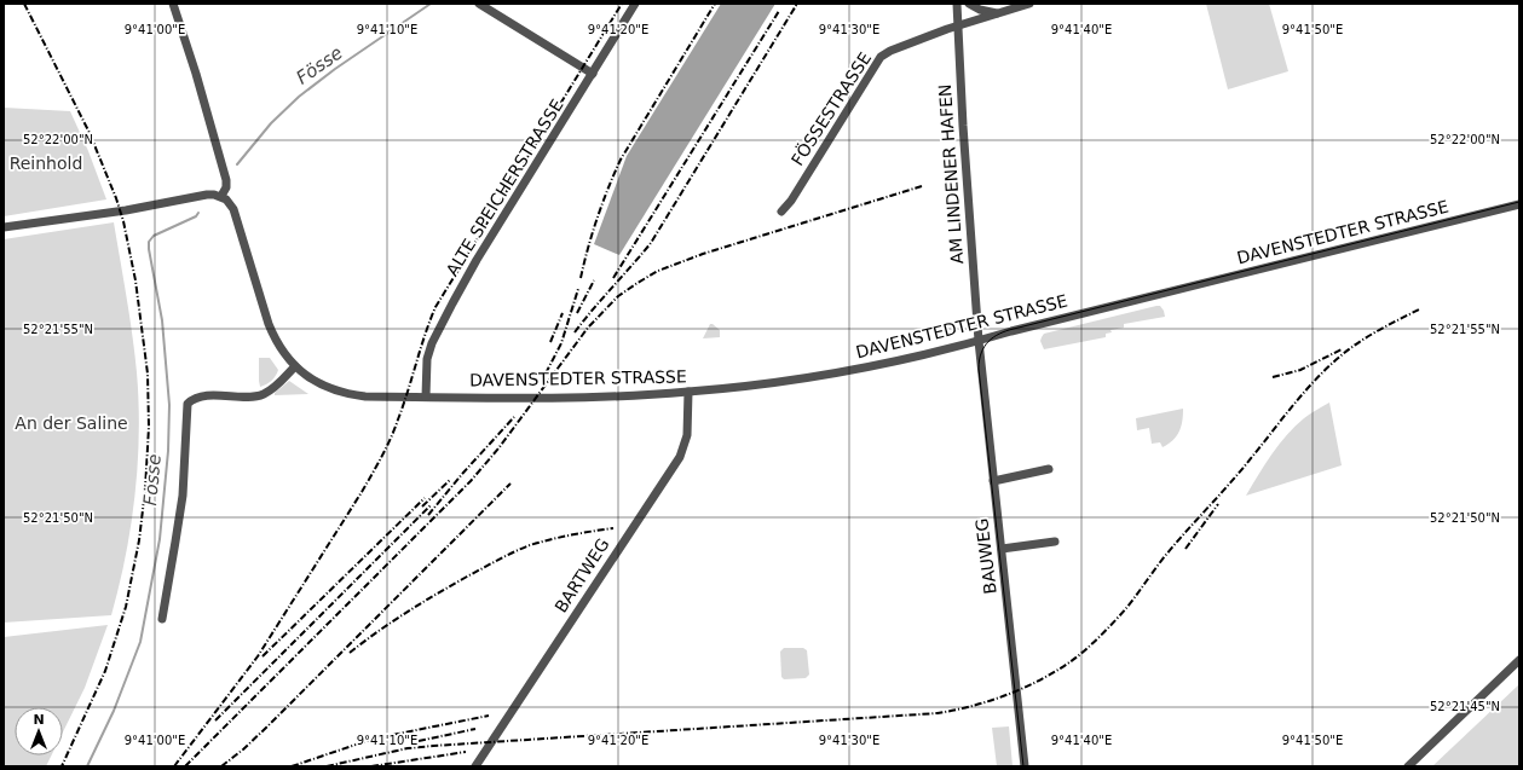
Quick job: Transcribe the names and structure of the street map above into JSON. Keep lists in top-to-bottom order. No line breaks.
{"streets":{"street":["FÖSSESTRASSE","AM LINDENER HAFEN","ALTE SPEICHERSTRASSE","DAVENSTEDTER STRASSE","BAUWEG","BARTWEG"]},"crossings":[["FÖSSESTRASSE","AM LINDENER HAFEN"],["AM LINDENER HAFEN","DAVENSTEDTER STRASSE"],["AM LINDENER HAFEN","BAUWEG"],["ALTE SPEICHERSTRASSE","DAVENSTEDTER STRASSE"],["DAVENSTEDTER STRASSE","BAUWEG"],["DAVENSTEDTER STRASSE","BARTWEG"]],"water":["Fösse"],"parks":["Reinhold","An der Saline"],"north":"top","coordinates":["9°41'00\"E","9°41'10\"E","9°41'20\"E","9°41'30\"E","9°41'40\"E","9°41'50\"E","52°22'00\"N","52°21'55\"N","52°21'50\"N","52°21'45\"N"]}
